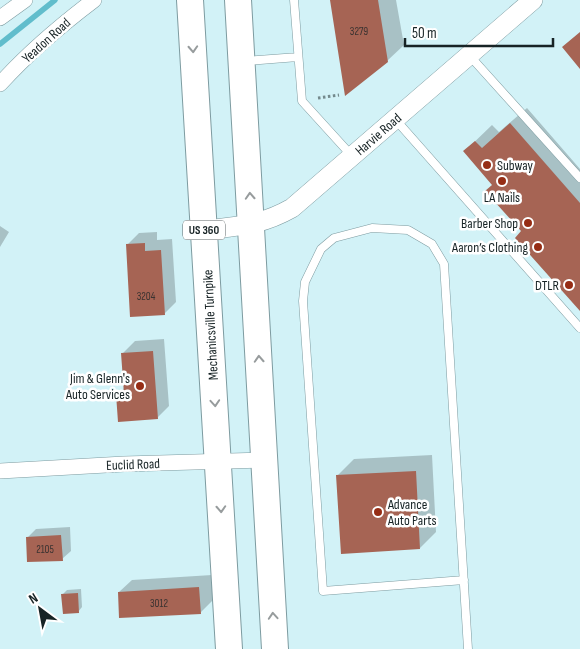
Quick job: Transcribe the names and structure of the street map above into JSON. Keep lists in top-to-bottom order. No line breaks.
{"streets":{"highway":["US 360","Mechanicsville Turnpike"],"street":["Yeadon Road","Harvie Road","Euclid Road"]},"crossings":[["Harvie Road","Mechanicsville Turnpike"],["Mechanicsville Turnpike","Euclid Road"]],"places":["Subway","LA Nails","Barber Shop","Aaron’s Clothing","DTLR","Jim & Glenn's Auto Services","Advance Auto Parts"],"house_numbers":["3279","3204","2105","3012"],"scale_bar":"50 m","north":"top left"}
